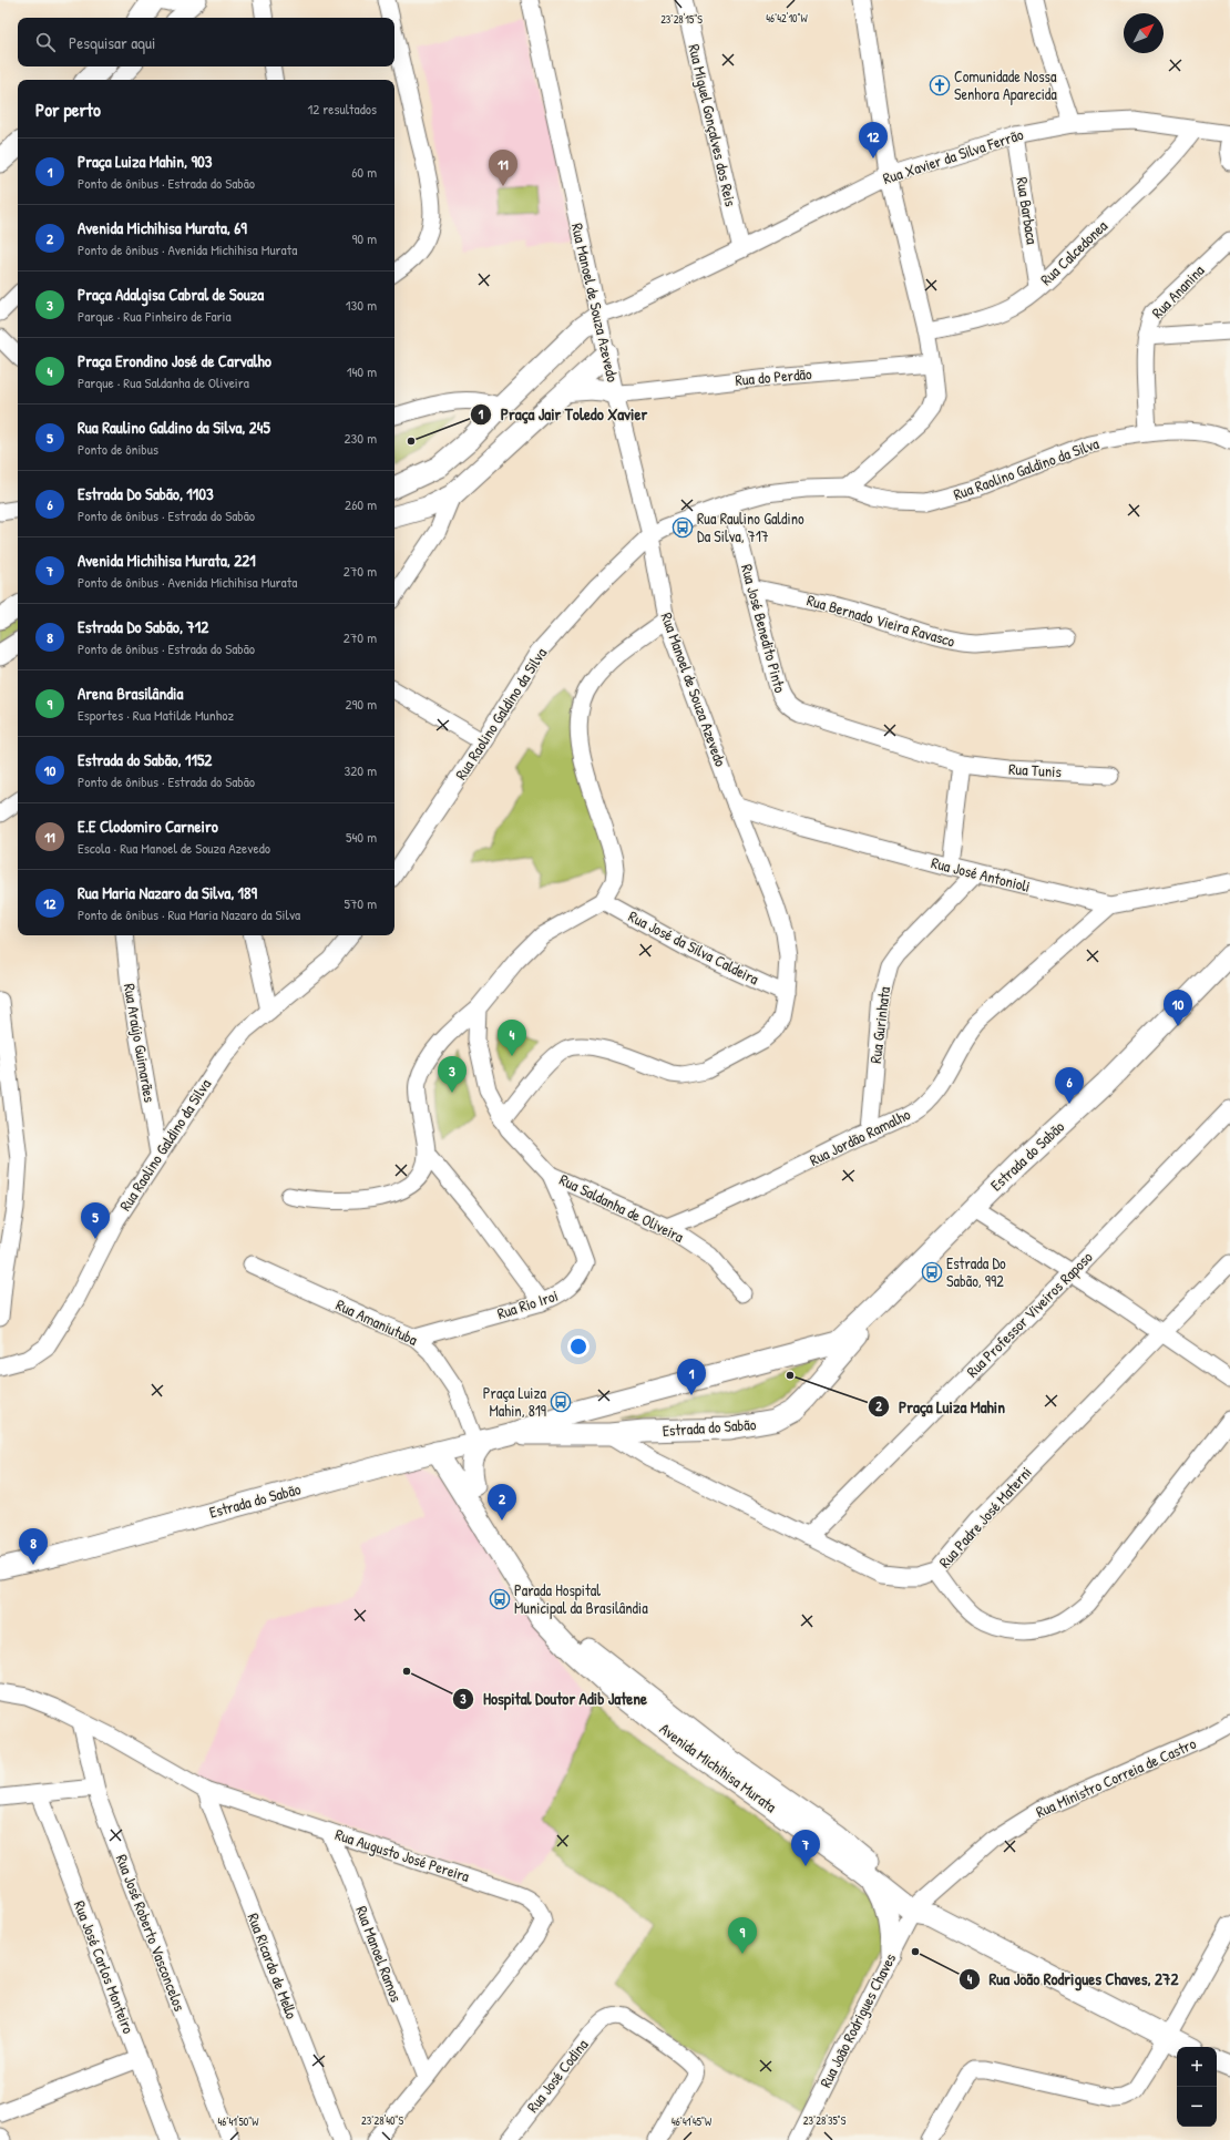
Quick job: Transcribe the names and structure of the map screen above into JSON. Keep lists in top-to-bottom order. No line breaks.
{"streets":{"street":["Rua Miguel Gonçalves dos Reis","Rua Xavier da Silva Ferrão","Rua Barbaca","Rua Calcedonea","Rua Ananina","Rua Manoel de Souza Azevedo","Rua do Perdão","Rua Raolino Galdino da Silva","Rua Bernado Vieira Ravasco","Rua José Benedito Pinto","Rua Tunis","Rua José Antonioli","Rua José da Silva Caldeira","Rua Gurinhata","Rua Araújo Guimarães","Rua Jordão Ramalho","Estrada do Sabão","Rua Saldanha de Oliveira","Rua Rio Iroi","Rua Professor Viveiros Raposo","Rua Amaniutuba","Rua Padre José Materni","Avenida Michihisa Murata","Rua Ministro Correia de Castro","Rua Augusto José Pereira","Rua José Roberto Vasconcelos","Rua Manoel Ramos","Rua Ricardo de Mello","Rua José Carlos Monteiro","Rua João Rodrigues Chaves","Rua José Codina"]},"crossings":[["Rua Miguel Gonçalves dos Reis","Rua Xavier da Silva Ferrão"],["Rua Xavier da Silva Ferrão","Rua Barbaca"],["Rua Xavier da Silva Ferrão","Rua Calcedonea"],["Rua Xavier da Silva Ferrão","Rua Manoel de Souza Azevedo"],["Rua Barbaca","Rua Calcedonea"],["Rua Ananina","Rua Raolino Galdino da Silva"],["Rua Manoel de Souza Azevedo","Rua do Perdão"],["Rua Manoel de Souza Azevedo","Rua Raolino Galdino da Silva"],["Rua Manoel de Souza Azevedo","Rua José Antonioli"],["Rua Manoel de Souza Azevedo","Rua José da Silva Caldeira"],["Rua Manoel de Souza Azevedo","Rua Saldanha de Oliveira"],["Rua Raolino Galdino da Silva","Rua José Benedito Pinto"],["Rua Raolino Galdino da Silva","Rua Araújo Guimarães"],["Rua Bernado Vieira Ravasco","Rua José Benedito Pinto"],["Rua José Benedito Pinto","Rua Tunis"],["Rua José Antonioli","Rua Gurinhata"],["Rua José Antonioli","Rua Jordão Ramalho"],["Rua Gurinhata","Rua Jordão Ramalho"],["Rua Jordão Ramalho","Rua Saldanha de Oliveira"],["Estrada do Sabão","Rua Amaniutuba"],["Estrada do Sabão","Rua Padre José Materni"],["Estrada do Sabão","Avenida Michihisa Murata"],["Rua Saldanha de Oliveira","Rua Rio Iroi"],["Rua Rio Iroi","Rua Amaniutuba"],["Rua Professor Viveiros Raposo","Rua Padre José Materni"],["Avenida Michihisa Murata","Rua Ministro Correia de Castro"],["Avenida Michihisa Murata","Rua João Rodrigues Chaves"],["Rua Ministro Correia de Castro","Rua João Rodrigues Chaves"],["Rua Augusto José Pereira","Rua José Roberto Vasconcelos"],["Rua Augusto José Pereira","Rua Manoel Ramos"],["Rua Augusto José Pereira","Rua Ricardo de Mello"]],"places":{"church":["Comunidade Nossa Senhora Aparecida"],"other":["Praça Jair Toledo Xavier","Praça Luiza Mahin","Hospital Doutor Adib Jatene","Rua João Rodrigues Chaves, 272"],"bus stop":["Rua Raulino Galdino Da Silva, 717","Estrada Do Sabão, 992","Praça Luiza Mahin, 819","Parada Hospital Municipal da Brasilândia"]},"north":"top right","page":{"search":"Pesquisar aqui","heading":["Por perto","12 resultados"],"pins":["12","11","10","4","3","6","5","1","2","8","7","9"],"list":[{"mark":"1","name":"Praça Luiza Mahin, 903","note":"Ponto de ônibus · Estrada do Sabão","value":"60 m"},{"mark":"2","name":"Avenida Michihisa Murata, 69","note":"Ponto de ônibus · Avenida Michihisa Murata","value":"90 m"},{"mark":"3","name":"Praça Adalgisa Cabral de Souza","note":"Parque · Rua Pinheiro de Faria","value":"130 m"},{"mark":"4","name":"Praça Erondino José de Carvalho","note":"Parque · Rua Saldanha de Oliveira","value":"140 m"},{"mark":"5","name":"Rua Raulino Galdino da Silva, 245","note":"Ponto de ônibus","value":"230 m"},{"mark":"6","name":"Estrada Do Sabão, 1103","note":"Ponto de ônibus · Estrada do Sabão","value":"260 m"},{"mark":"7","name":"Avenida Michihisa Murata, 221","note":"Ponto de ônibus · Avenida Michihisa Murata","value":"270 m"},{"mark":"8","name":"Estrada Do Sabão, 712","note":"Ponto de ônibus · Estrada do Sabão","value":"270 m"},{"mark":"9","name":"Arena Brasilândia","note":"Esportes · Rua Matilde Munhoz","value":"290 m"},{"mark":"10","name":"Estrada do Sabão, 1152","note":"Ponto de ônibus · Estrada do Sabão","value":"320 m"},{"mark":"11","name":"E.E Clodomiro Carneiro","note":"Escola · Rua Manoel de Souza Azevedo","value":"540 m"},{"mark":"12","name":"Rua Maria Nazaro da Silva, 189","note":"Ponto de ônibus · Rua Maria Nazaro da Silva","value":"570 m"}],"map_buttons":["+","−"]},"coordinates":["46°42'10\"W","23°28'15\"S","23°28'40\"S","23°28'35\"S","46°41'50\"W","46°41'45\"W"]}
